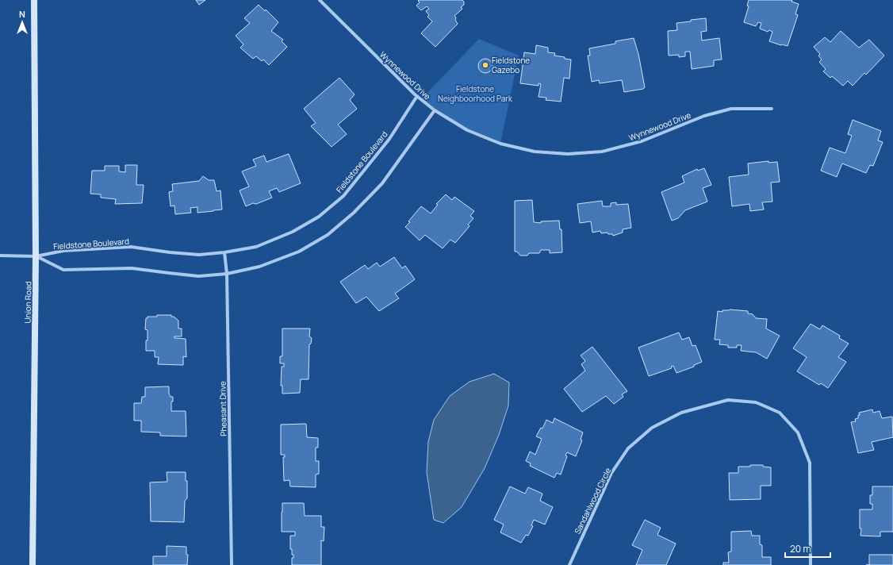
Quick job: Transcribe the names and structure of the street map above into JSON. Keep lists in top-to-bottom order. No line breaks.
{"streets":{"main road":["Union Road"],"street":["Wynnewood Drive","Fieldstone Boulevard","Pheasant Drive","Sandahlwood Circle"]},"crossings":[["Wynnewood Drive","Fieldstone Boulevard"],["Fieldstone Boulevard","Union Road"],["Fieldstone Boulevard","Pheasant Drive"]],"parks":["Fieldstone Neighboorhood Park"],"places":["Fieldstone Gazebo"],"scale_bar":"20 m","north":"top"}
